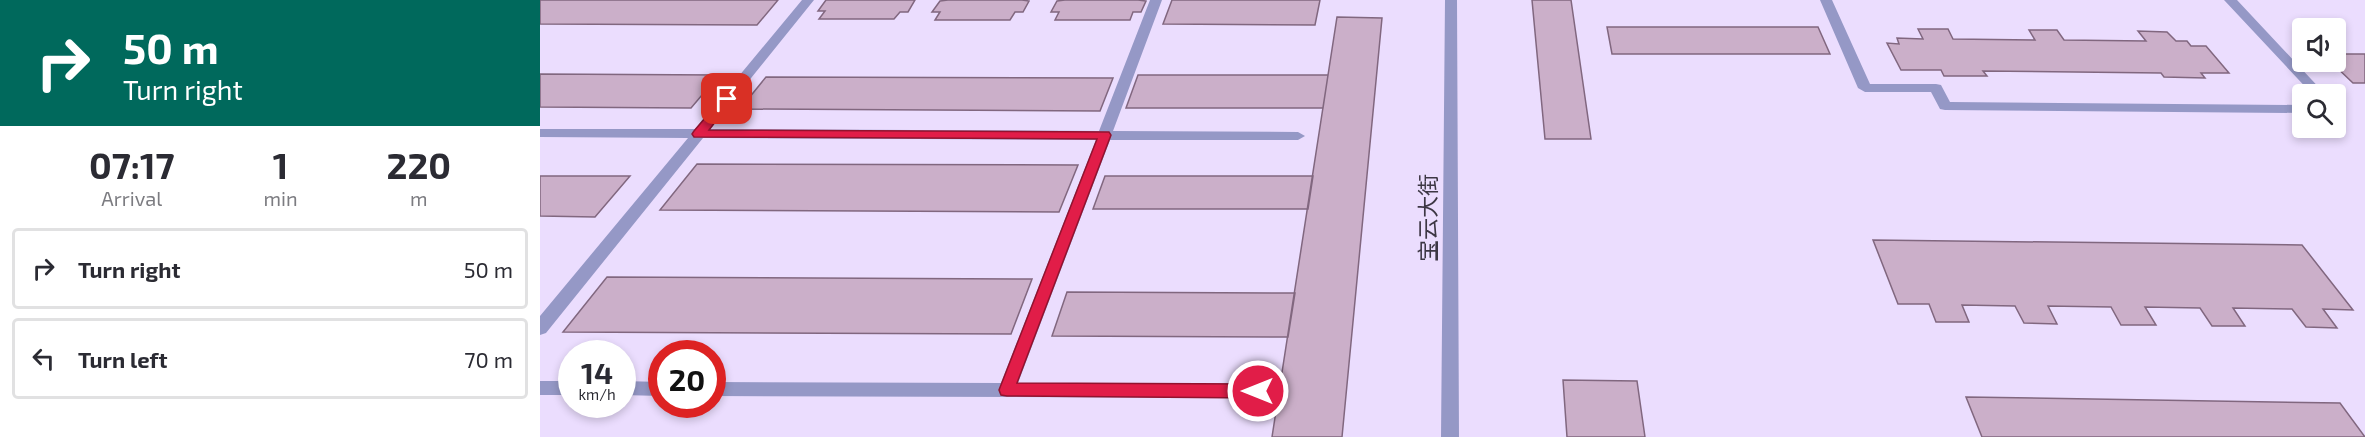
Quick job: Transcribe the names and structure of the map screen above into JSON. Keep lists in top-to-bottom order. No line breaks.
{"streets":{"street":["宝云大街"]},"page":{"turn":["50 m","Turn right"],"eta":["07:17","Arrival","1","min","220","m"],"list":[{"name":"Turn right","value":"50 m"},{"name":"Turn left","value":"70 m"}],"speed":"14 km/h","limit":"20"}}
